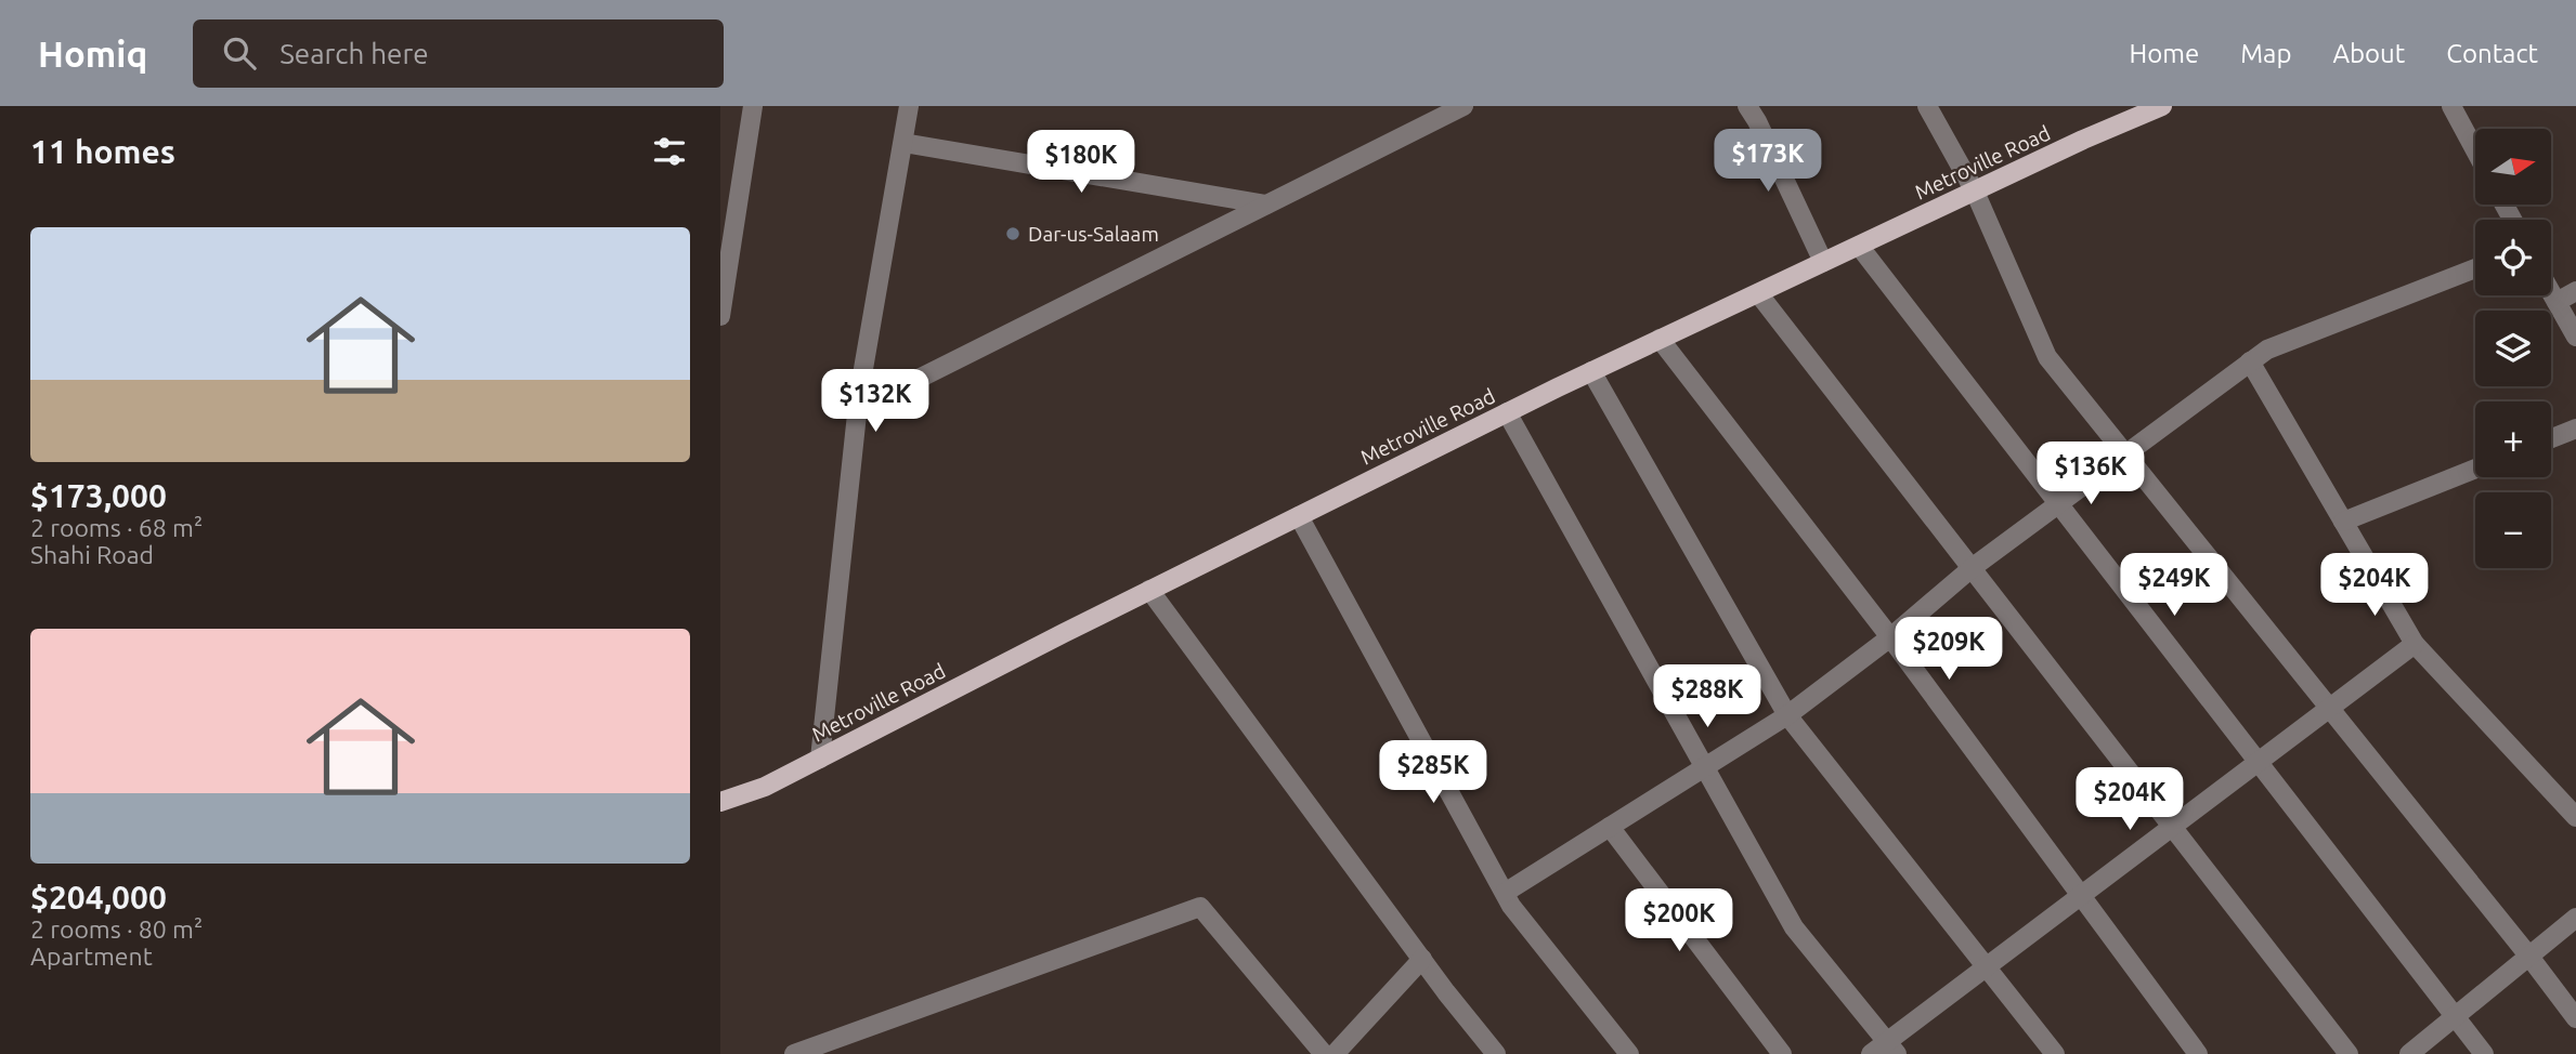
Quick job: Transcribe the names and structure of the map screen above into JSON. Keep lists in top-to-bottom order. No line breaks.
{"streets":{"main road":["Metroville Road"]},"places":["Dar-us-Salaam"],"north":"right","page":{"header":"Homiq","search":"Search here","nav":["Home","Map","About","Contact"],"heading":"11 homes","map_buttons":["+","−"],"price":["$173K","$180K","$132K","$136K","$249K","$204K","$209K","$288K","$285K","$204K","$200K"],"list":[{"name":"$173,000","note":"2 rooms · 68 m² · Shahi Road"},{"name":"$204,000","note":"2 rooms · 80 m² · Apartment"}]}}
